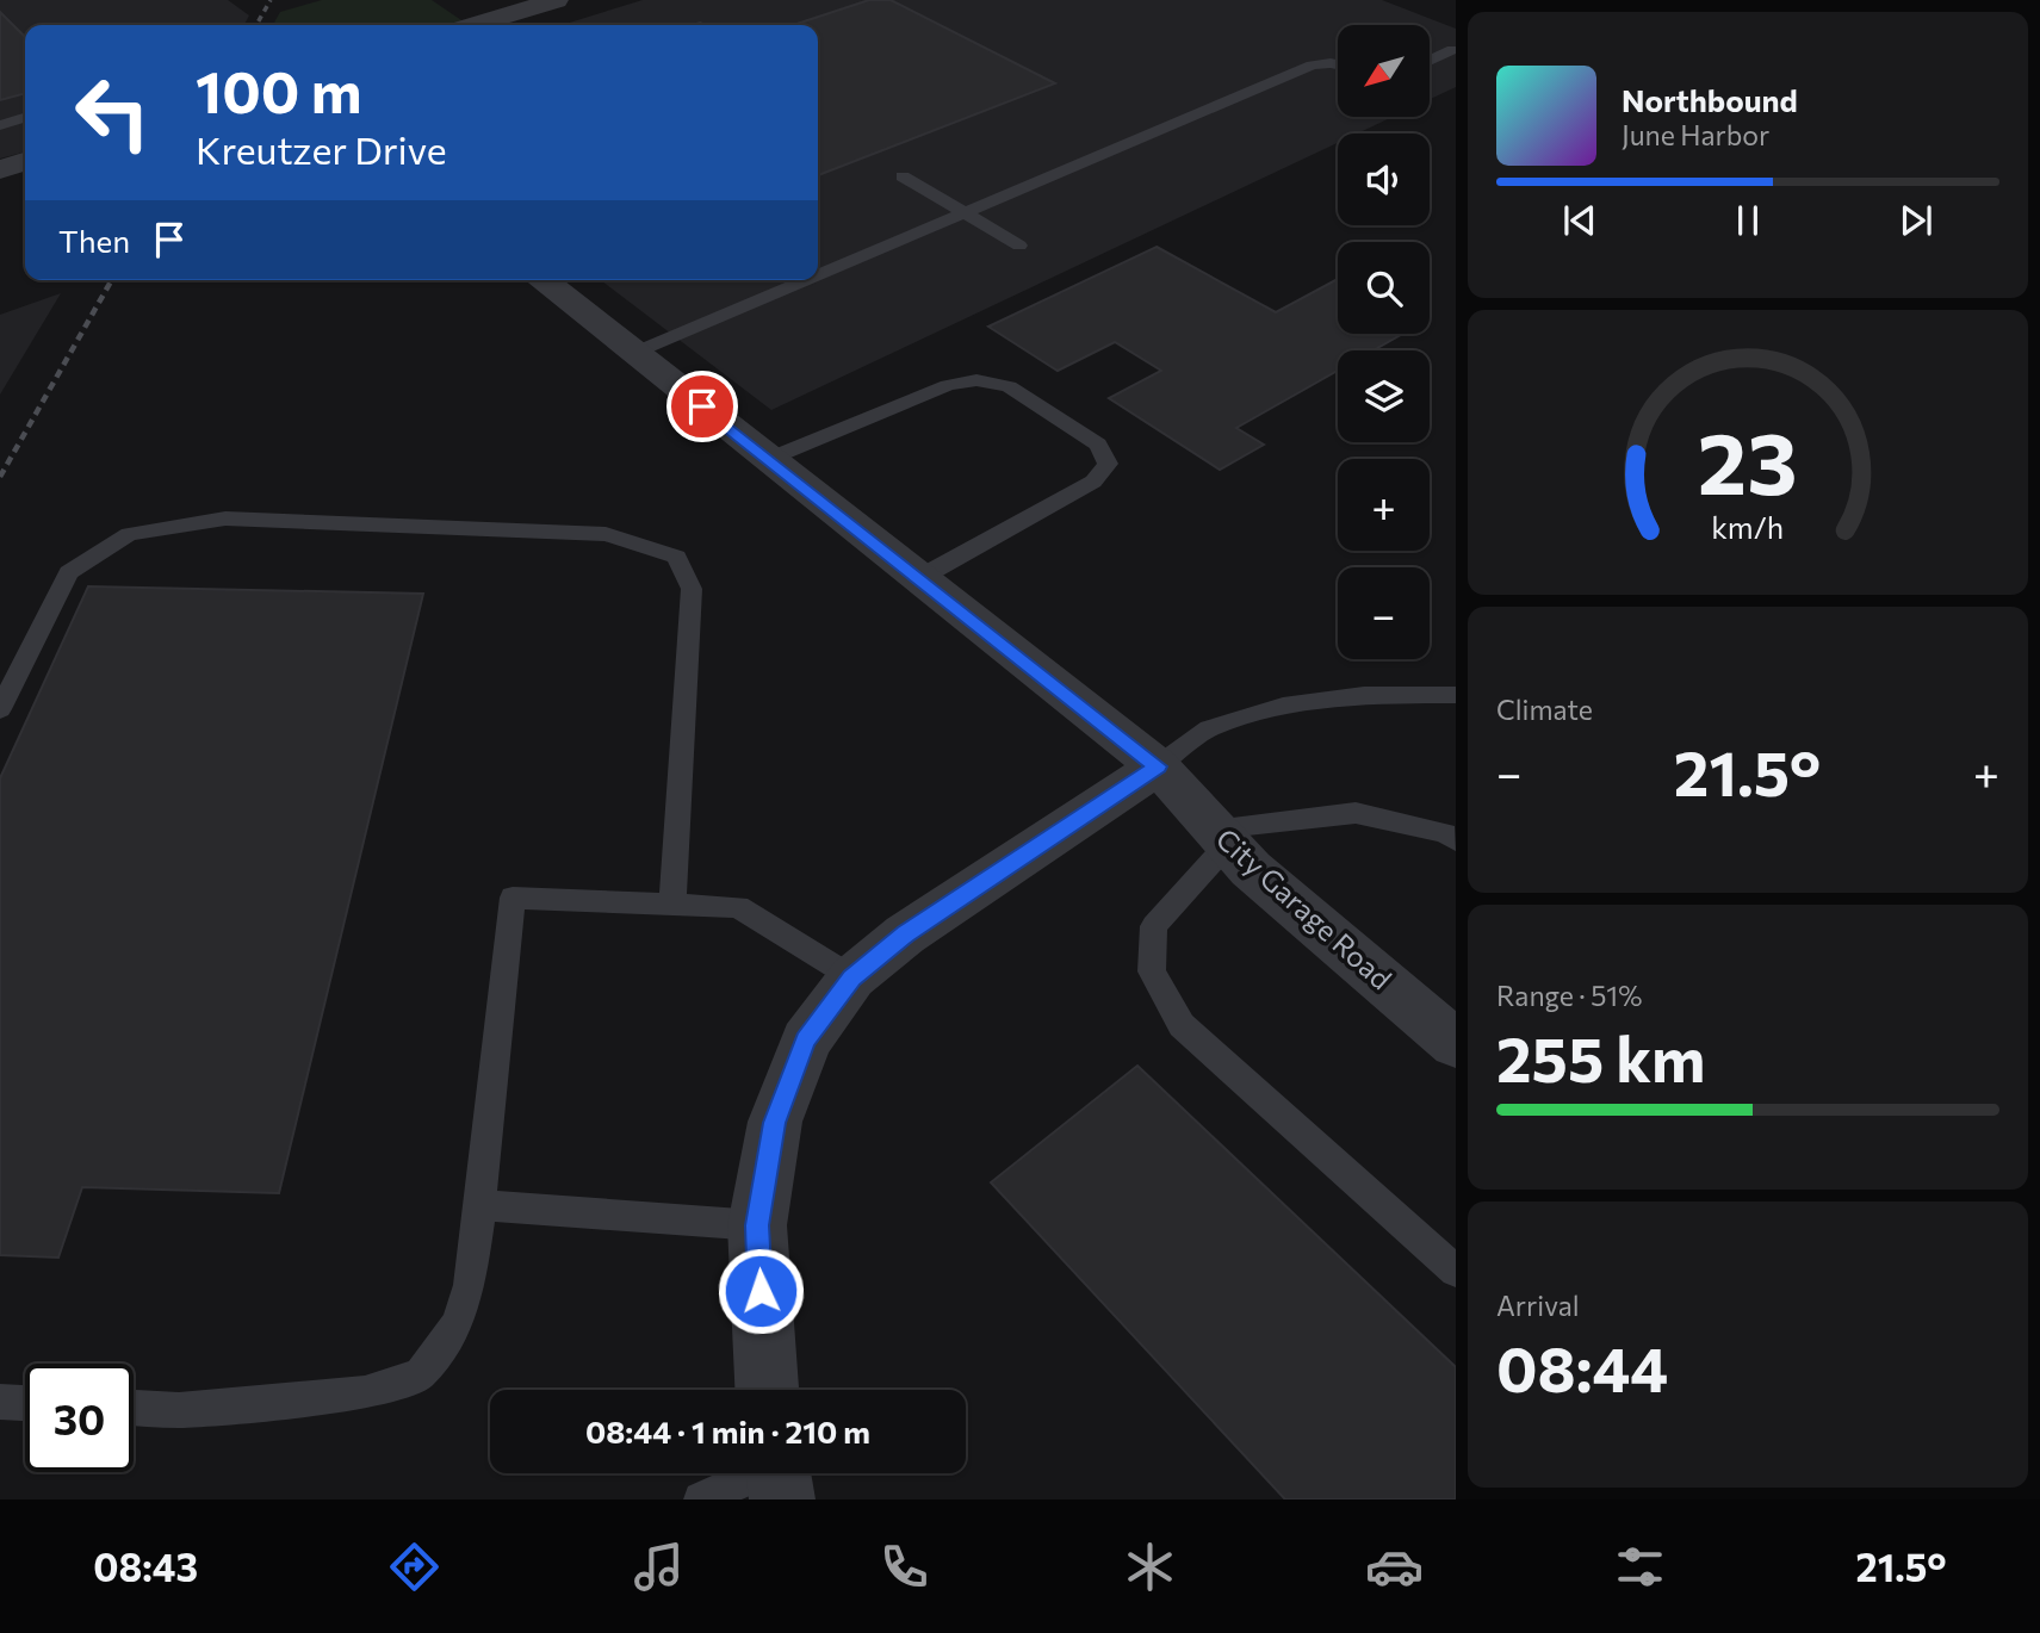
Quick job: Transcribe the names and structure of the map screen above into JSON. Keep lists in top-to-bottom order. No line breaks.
{"streets":{"street":["City Garage Road"]},"north":"bottom left","page":{"map_buttons":["+","−"],"turn":["100 m","Kreutzer Drive"],"song":["Northbound","June Harbor"],"then":"Then","tile":["Climate",["Range · 51%","255 km"],["Arrival","08:44"]],"heat":["−","21.5°","+"],"limit":"30","trip":"08:44 · 1 min · 210 m","tabs":["08:43","21.5°"],"gauge":["23","km/h"]}}
